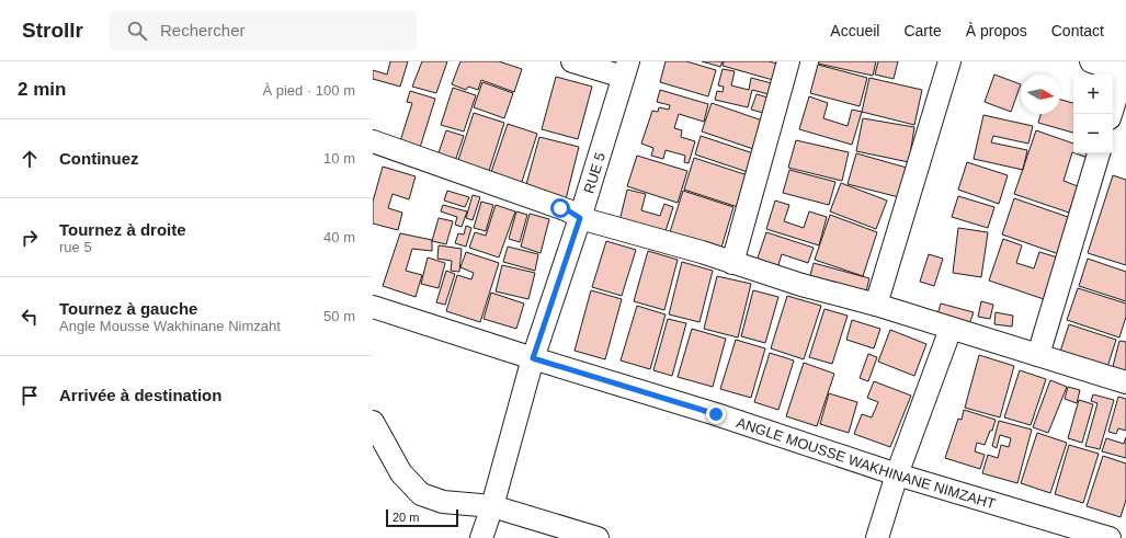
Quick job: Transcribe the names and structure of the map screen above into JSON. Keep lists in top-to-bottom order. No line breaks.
{"streets":{"street":["RUE 5","ANGLE MOUSSE WAKHINANE NIMZAHT"]},"crossings":[["RUE 5","ANGLE MOUSSE WAKHINANE NIMZAHT"]],"scale_bar":"20 m","north":"right","page":{"header":"Strollr","search":"Rechercher","nav":["Accueil","Carte","À propos","Contact"],"heading":["2 min","À pied · 100 m"],"map_buttons":["+","−"],"list":[["Continuez","10 m"],["Tournez à droite","rue 5","40 m"],["Tournez à gauche","Angle Mousse Wakhinane Nimzaht","50 m"],"Arrivée à destination"],"scale":"20 m"}}
